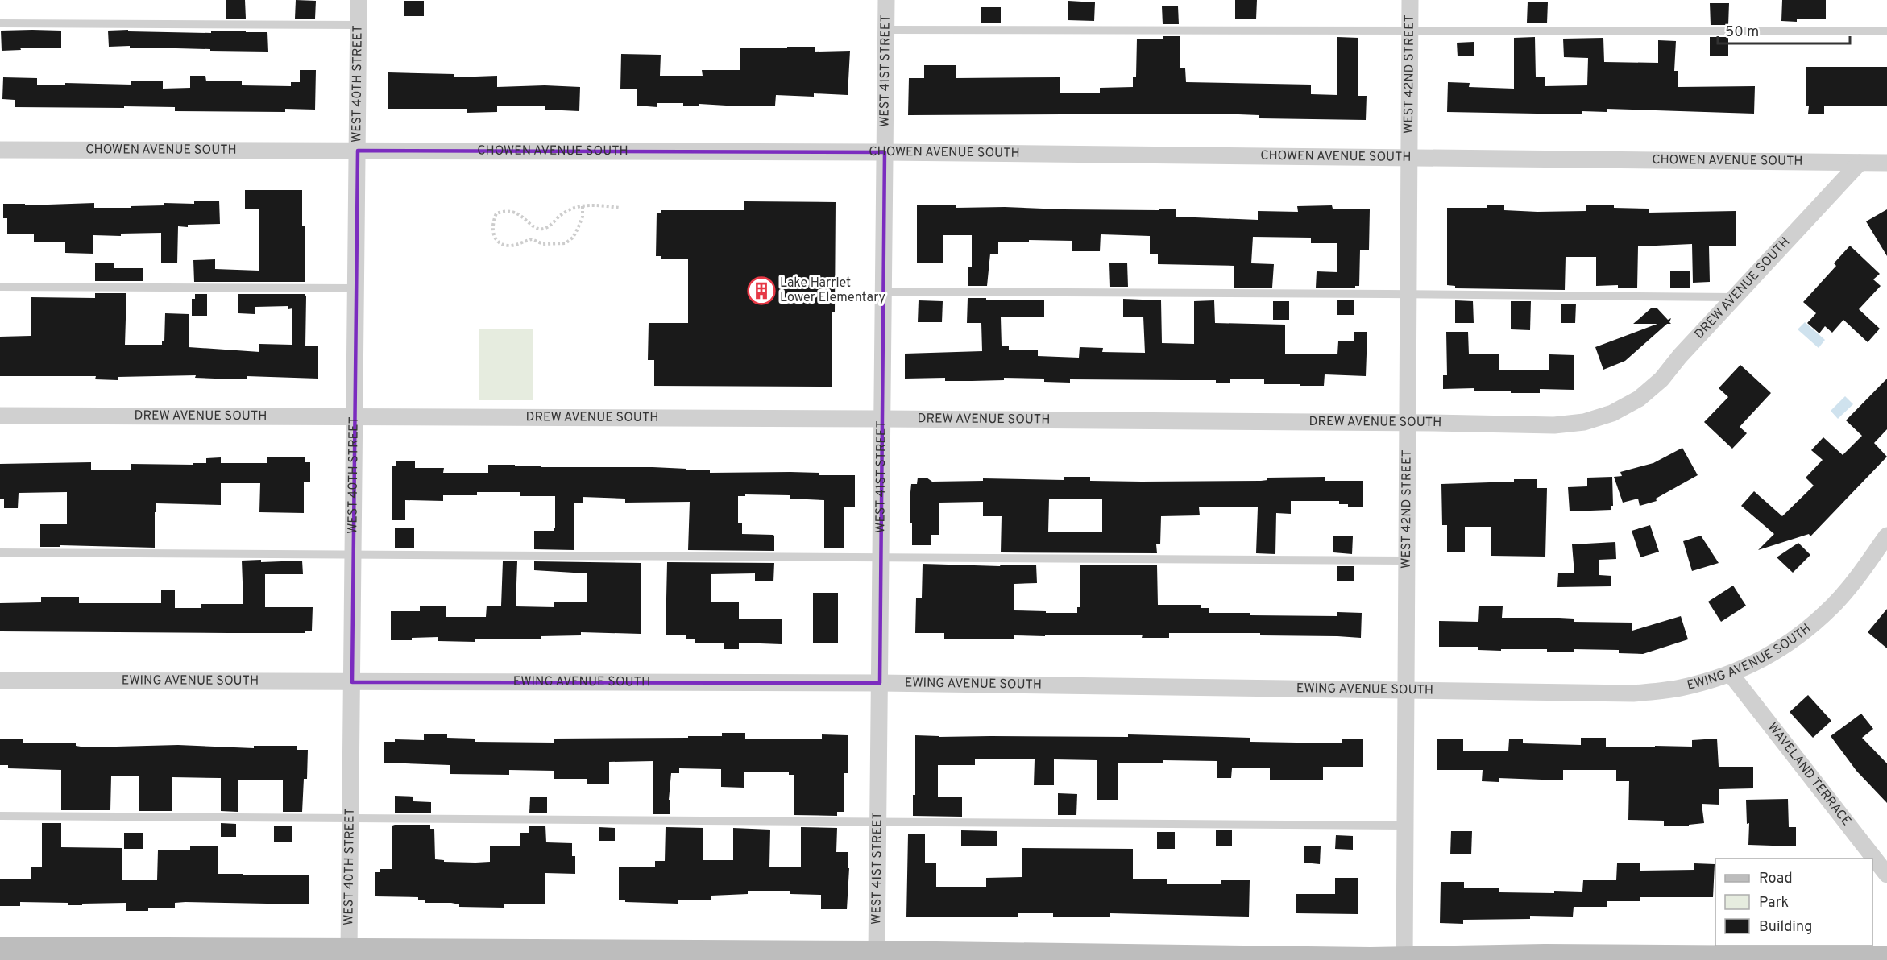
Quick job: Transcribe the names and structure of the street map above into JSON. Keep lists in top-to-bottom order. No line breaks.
{"streets":{"street":["WEST 41ST STREET","WEST 42ND STREET","WEST 40TH STREET","CHOWEN AVENUE SOUTH","DREW AVENUE SOUTH","EWING AVENUE SOUTH","WAVELAND TERRACE"]},"crossings":[["WEST 41ST STREET","CHOWEN AVENUE SOUTH"],["WEST 41ST STREET","DREW AVENUE SOUTH"],["WEST 41ST STREET","EWING AVENUE SOUTH"],["WEST 42ND STREET","CHOWEN AVENUE SOUTH"],["WEST 42ND STREET","DREW AVENUE SOUTH"],["WEST 42ND STREET","EWING AVENUE SOUTH"],["WEST 40TH STREET","CHOWEN AVENUE SOUTH"],["WEST 40TH STREET","DREW AVENUE SOUTH"],["WEST 40TH STREET","EWING AVENUE SOUTH"],["CHOWEN AVENUE SOUTH","DREW AVENUE SOUTH"],["EWING AVENUE SOUTH","WAVELAND TERRACE"]],"places":{"building":["Lake Harriet Lower Elementary"]},"legend":["Road","Park","Building"],"scale_bar":"50 m"}
